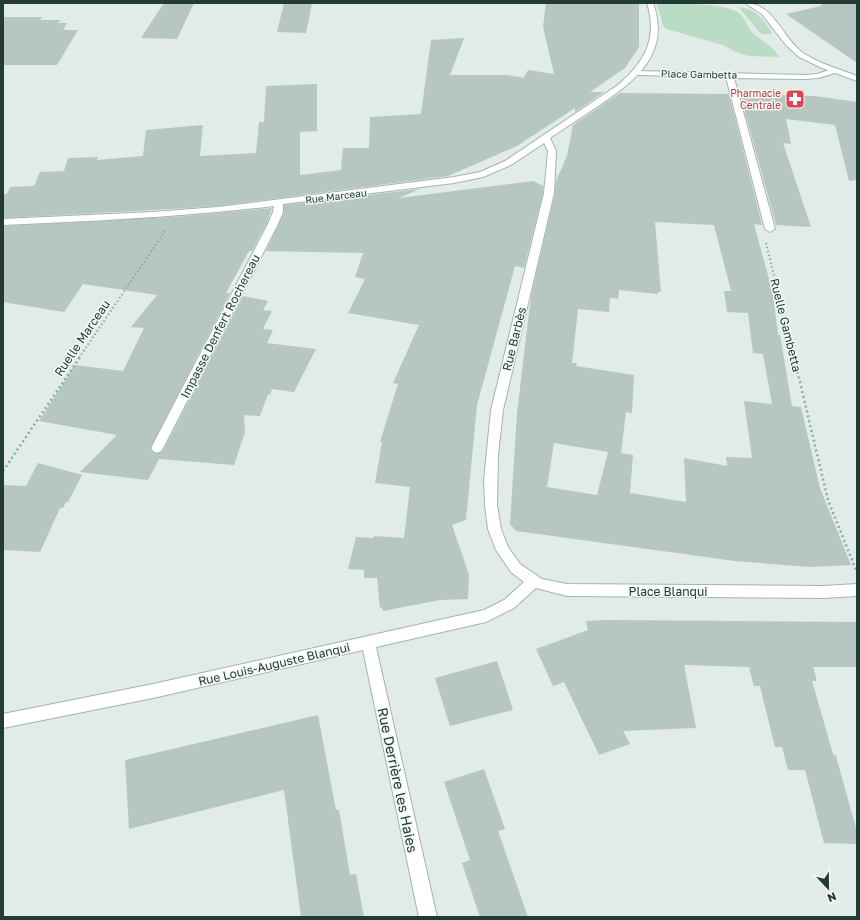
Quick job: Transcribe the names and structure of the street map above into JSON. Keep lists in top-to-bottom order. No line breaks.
{"streets":{"street":["Place Gambetta","Rue Marceau","Impasse Denfert Rochereau","Rue Barbès","Place Blanqui","Rue Louis-Auguste Blanqui","Rue Derrière les Haies"],"path":["Ruelle Gambetta","Ruelle Marceau"]},"crossings":[["Place Gambetta","Rue Marceau"],["Rue Marceau","Impasse Denfert Rochereau"],["Rue Marceau","Ruelle Marceau"],["Rue Marceau","Rue Barbès"],["Rue Barbès","Place Blanqui"],["Place Blanqui","Rue Louis-Auguste Blanqui"],["Rue Louis-Auguste Blanqui","Rue Derrière les Haies"]],"places":{"pharmacy":["Pharmacie Centrale"]},"north":"bottom"}
